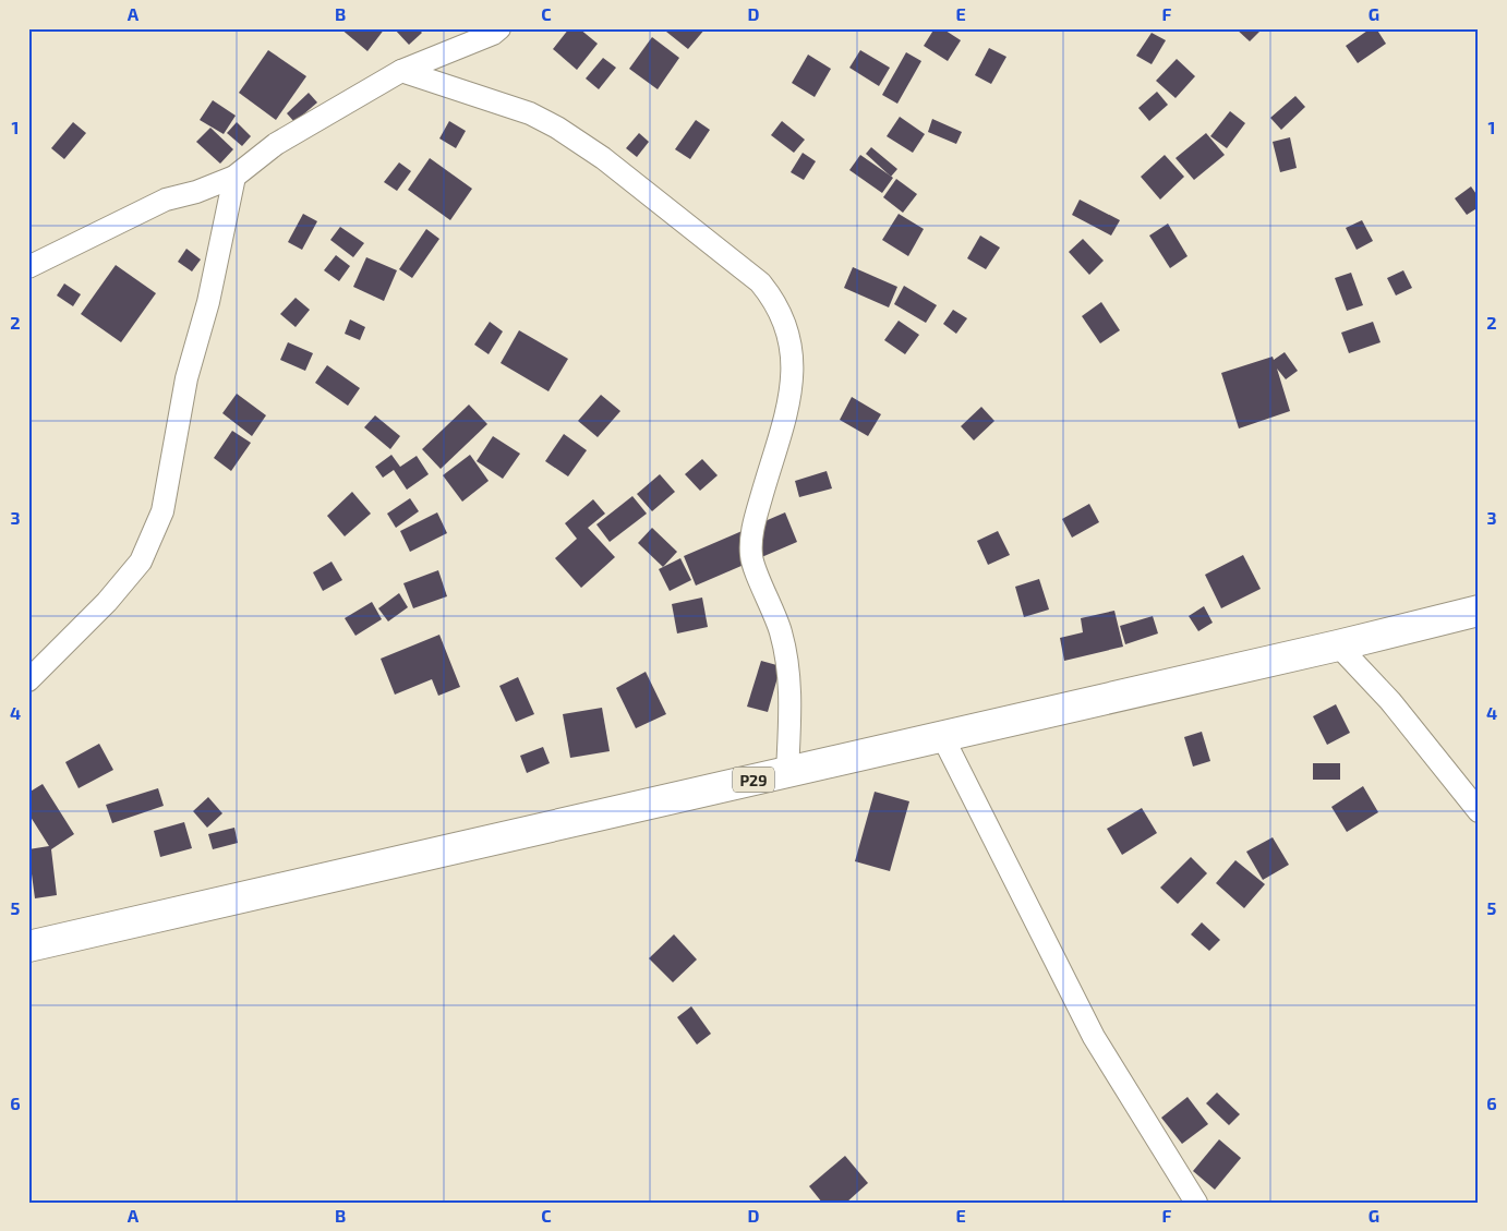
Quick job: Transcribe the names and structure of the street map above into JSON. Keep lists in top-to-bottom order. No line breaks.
{"streets":{"main road":["P29"]},"grid":{"columns":["A","B","C","D","E","F","G"],"rows":["1","2","3","4","5","6"]}}
